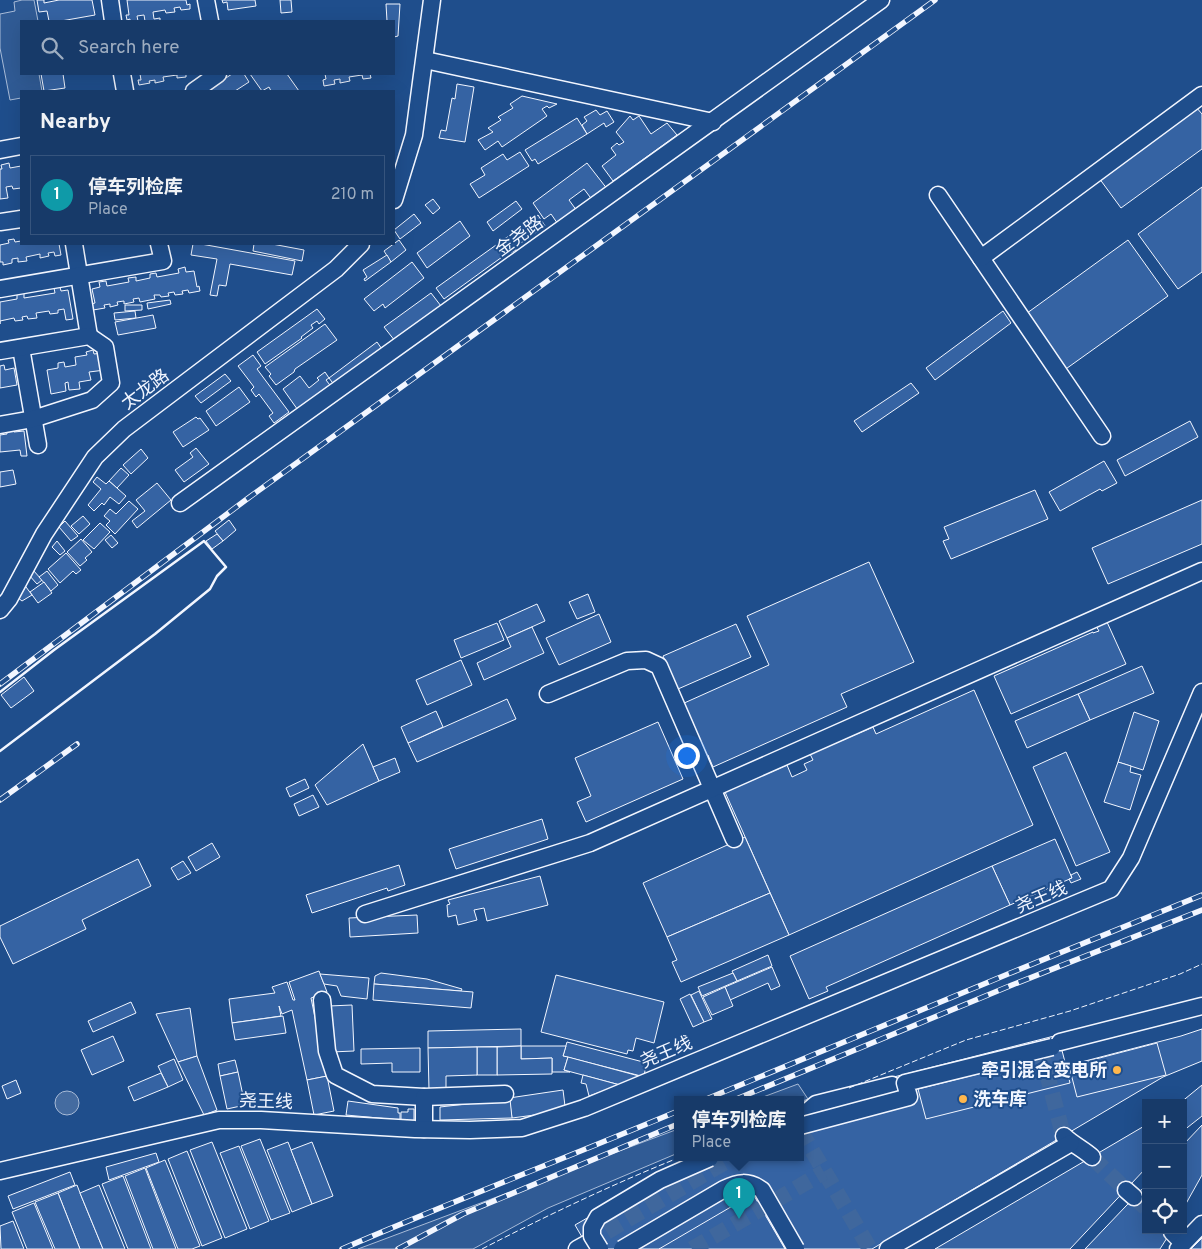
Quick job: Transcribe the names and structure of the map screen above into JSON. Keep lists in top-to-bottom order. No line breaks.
{"streets":{"street":["金尧路","太龙路","尧王线"]},"places":["牵引混合变电所","洗车库"],"page":{"search":"Search here","heading":"Nearby","list":[{"mark":"1","name":"停车列检库","note":"Place","value":"210 m"}],"popup":["停车列检库","Place"],"map_buttons":["+","−"],"pins":"1"}}
